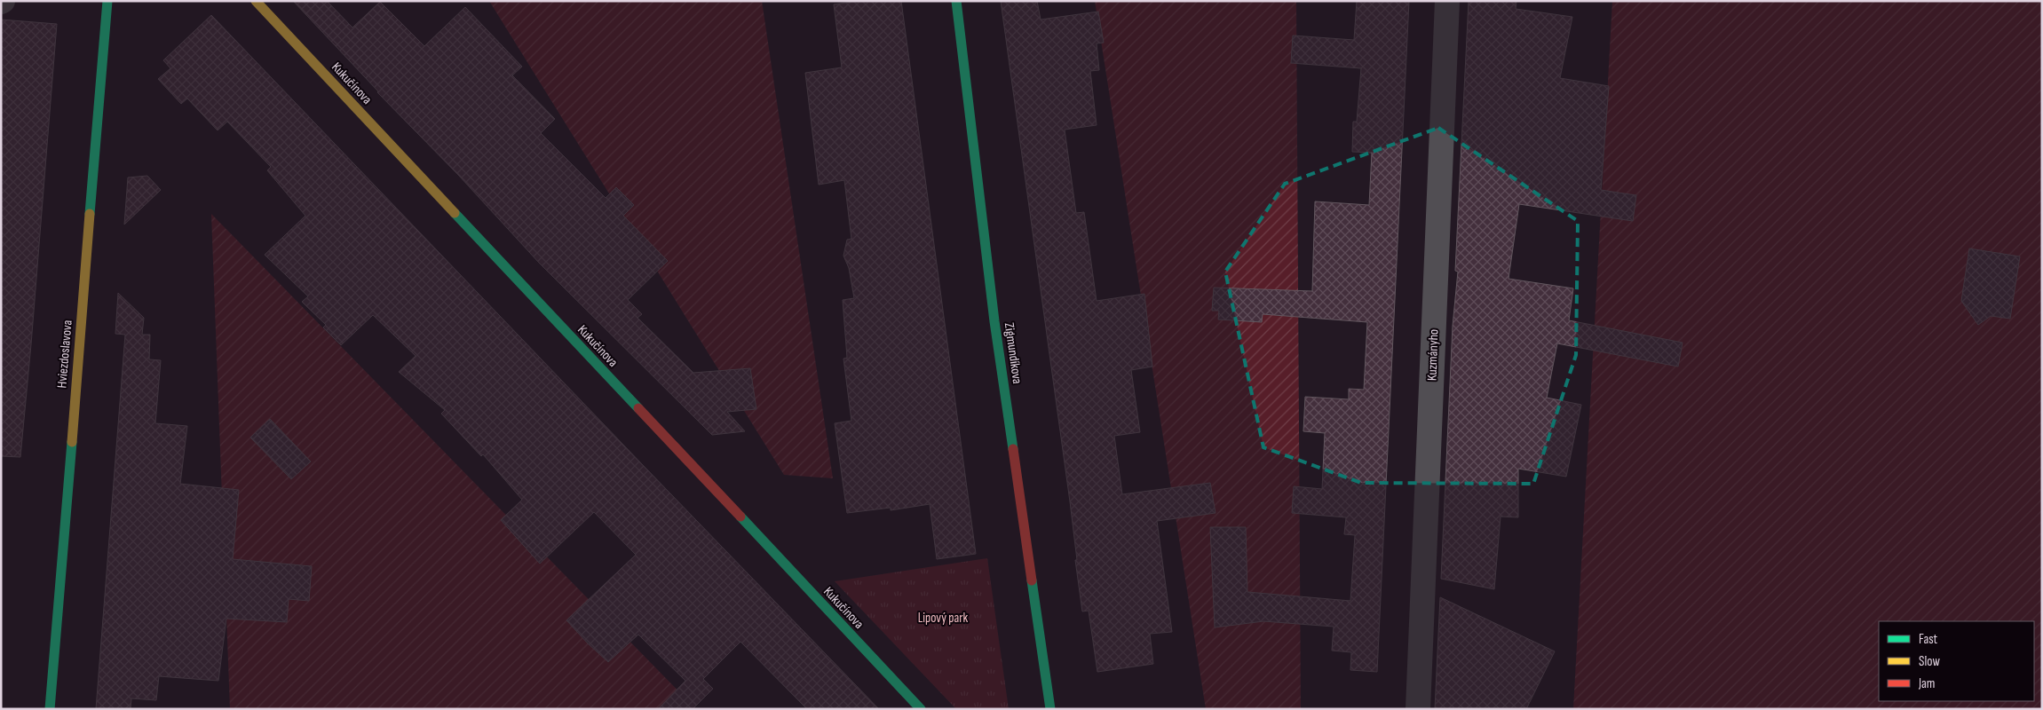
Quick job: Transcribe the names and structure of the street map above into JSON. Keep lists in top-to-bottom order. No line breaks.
{"streets":{"street":["Kukučínova","Zigmundíkova","Hviezdoslavova","Kuzmányho"]},"parks":["Lipový park"],"legend":["Fast","Slow","Jam"]}
